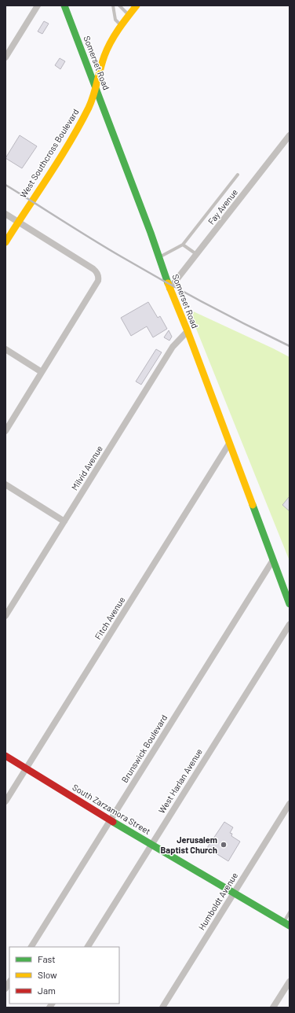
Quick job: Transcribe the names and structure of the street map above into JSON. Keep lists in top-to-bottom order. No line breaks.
{"streets":{"main road":["Somerset Road","West Southcross Boulevard","South Zarzamora Street"],"street":["Fay Avenue","Milvid Avenue","Fitch Avenue","Brunswick Boulevard","West Harlan Avenue","Humboldt Avenue"]},"crossings":[["Somerset Road","West Southcross Boulevard"],["Somerset Road","Fay Avenue"],["Somerset Road","Milvid Avenue"],["Somerset Road","Fitch Avenue"],["Somerset Road","Brunswick Boulevard"],["Fitch Avenue","South Zarzamora Street"],["Brunswick Boulevard","South Zarzamora Street"],["West Harlan Avenue","South Zarzamora Street"],["South Zarzamora Street","Humboldt Avenue"]],"places":["Jerusalem Baptist Church"],"legend":["Fast","Slow","Jam"]}
